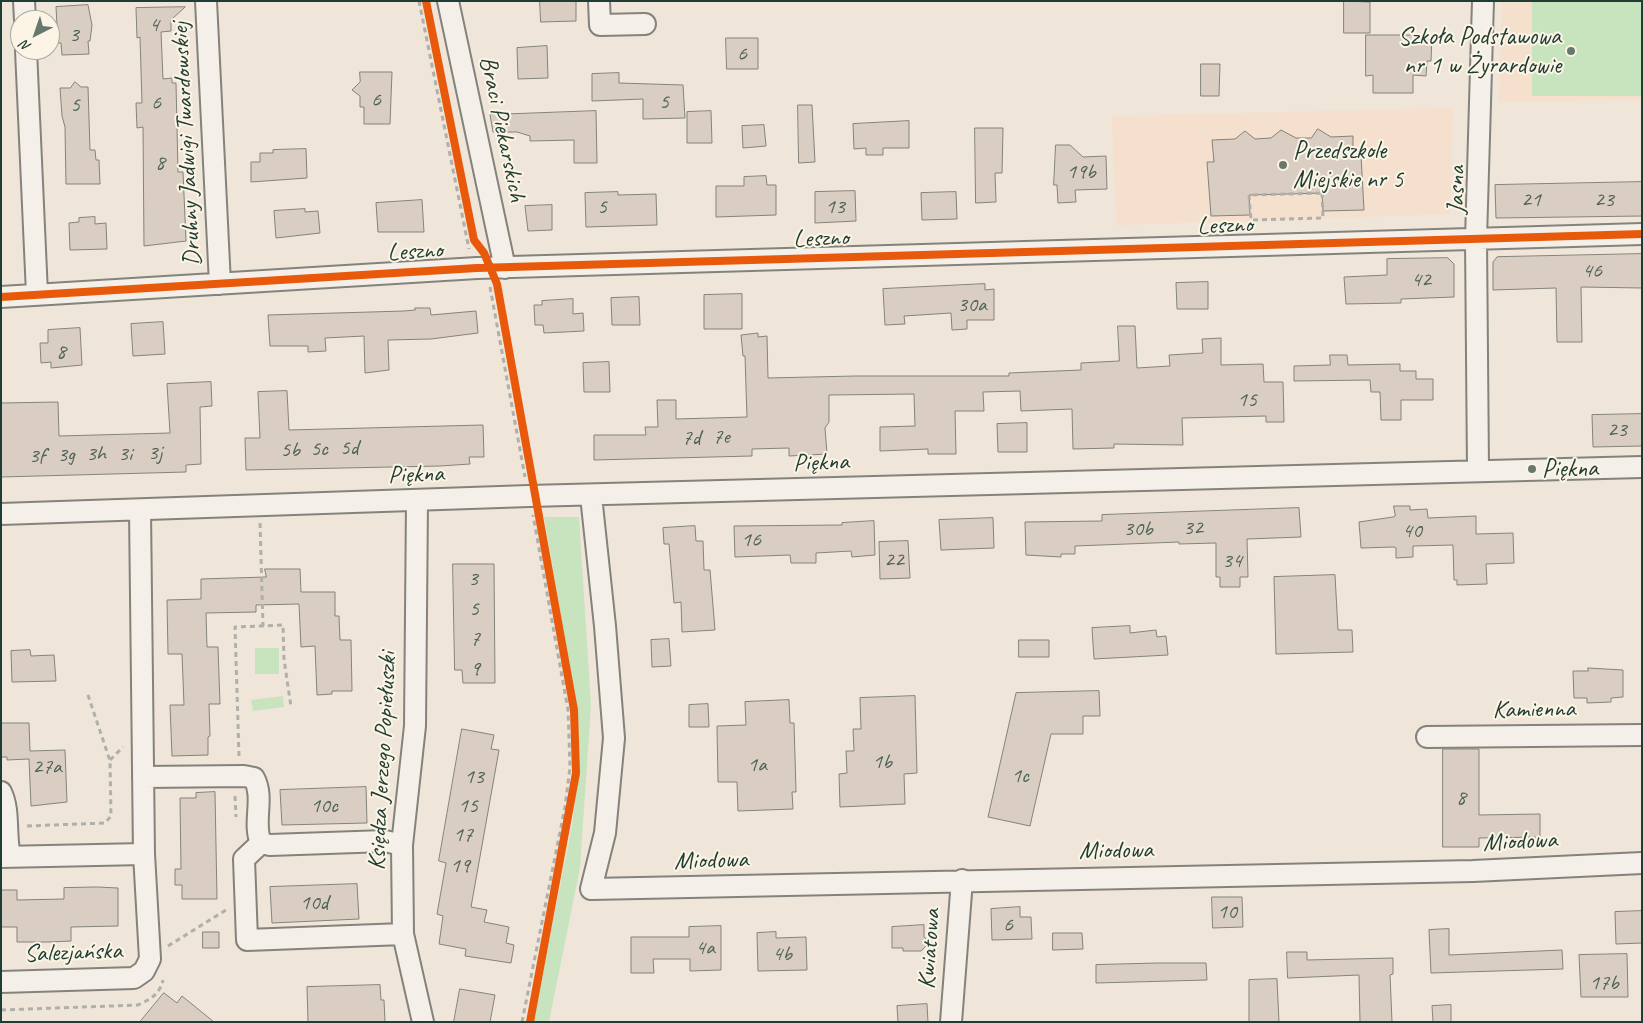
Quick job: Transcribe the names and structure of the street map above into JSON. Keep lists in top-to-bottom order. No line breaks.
{"streets":{"street":["Braci Piekarskich","Druhny Jadwigi Twardowskiej","Jasna","Leszno","Piękna","Kamienna","Księdza Jerzego Popiełuszki","Miodowa","Kwiatowa","Salezjańska"]},"crossings":[["Braci Piekarskich","Leszno"],["Druhny Jadwigi Twardowskiej","Leszno"],["Jasna","Leszno"],["Jasna","Piękna"],["Piękna","Księdza Jerzego Popiełuszki"],["Piękna","Miodowa"],["Miodowa","Kwiatowa"]],"places":["Szkoła Podstawowa nr 1 w Żyrardowie","Przedszkole Miejskie nr 5","Piękna"],"house_numbers":["4","3","6","6","5","6","5","8","19b","21","23","5","13","46","42","30a","8","15","23","7e","7d","5d","5c","5b","3j","3h","3i","3g","3f","32","30b","40","16","22","34","3","5","7","9","1b","1a","27a","1c","13","8","10c","15","17","19","10d","10","6","4a","4b","17b"],"north":"bottom left"}
